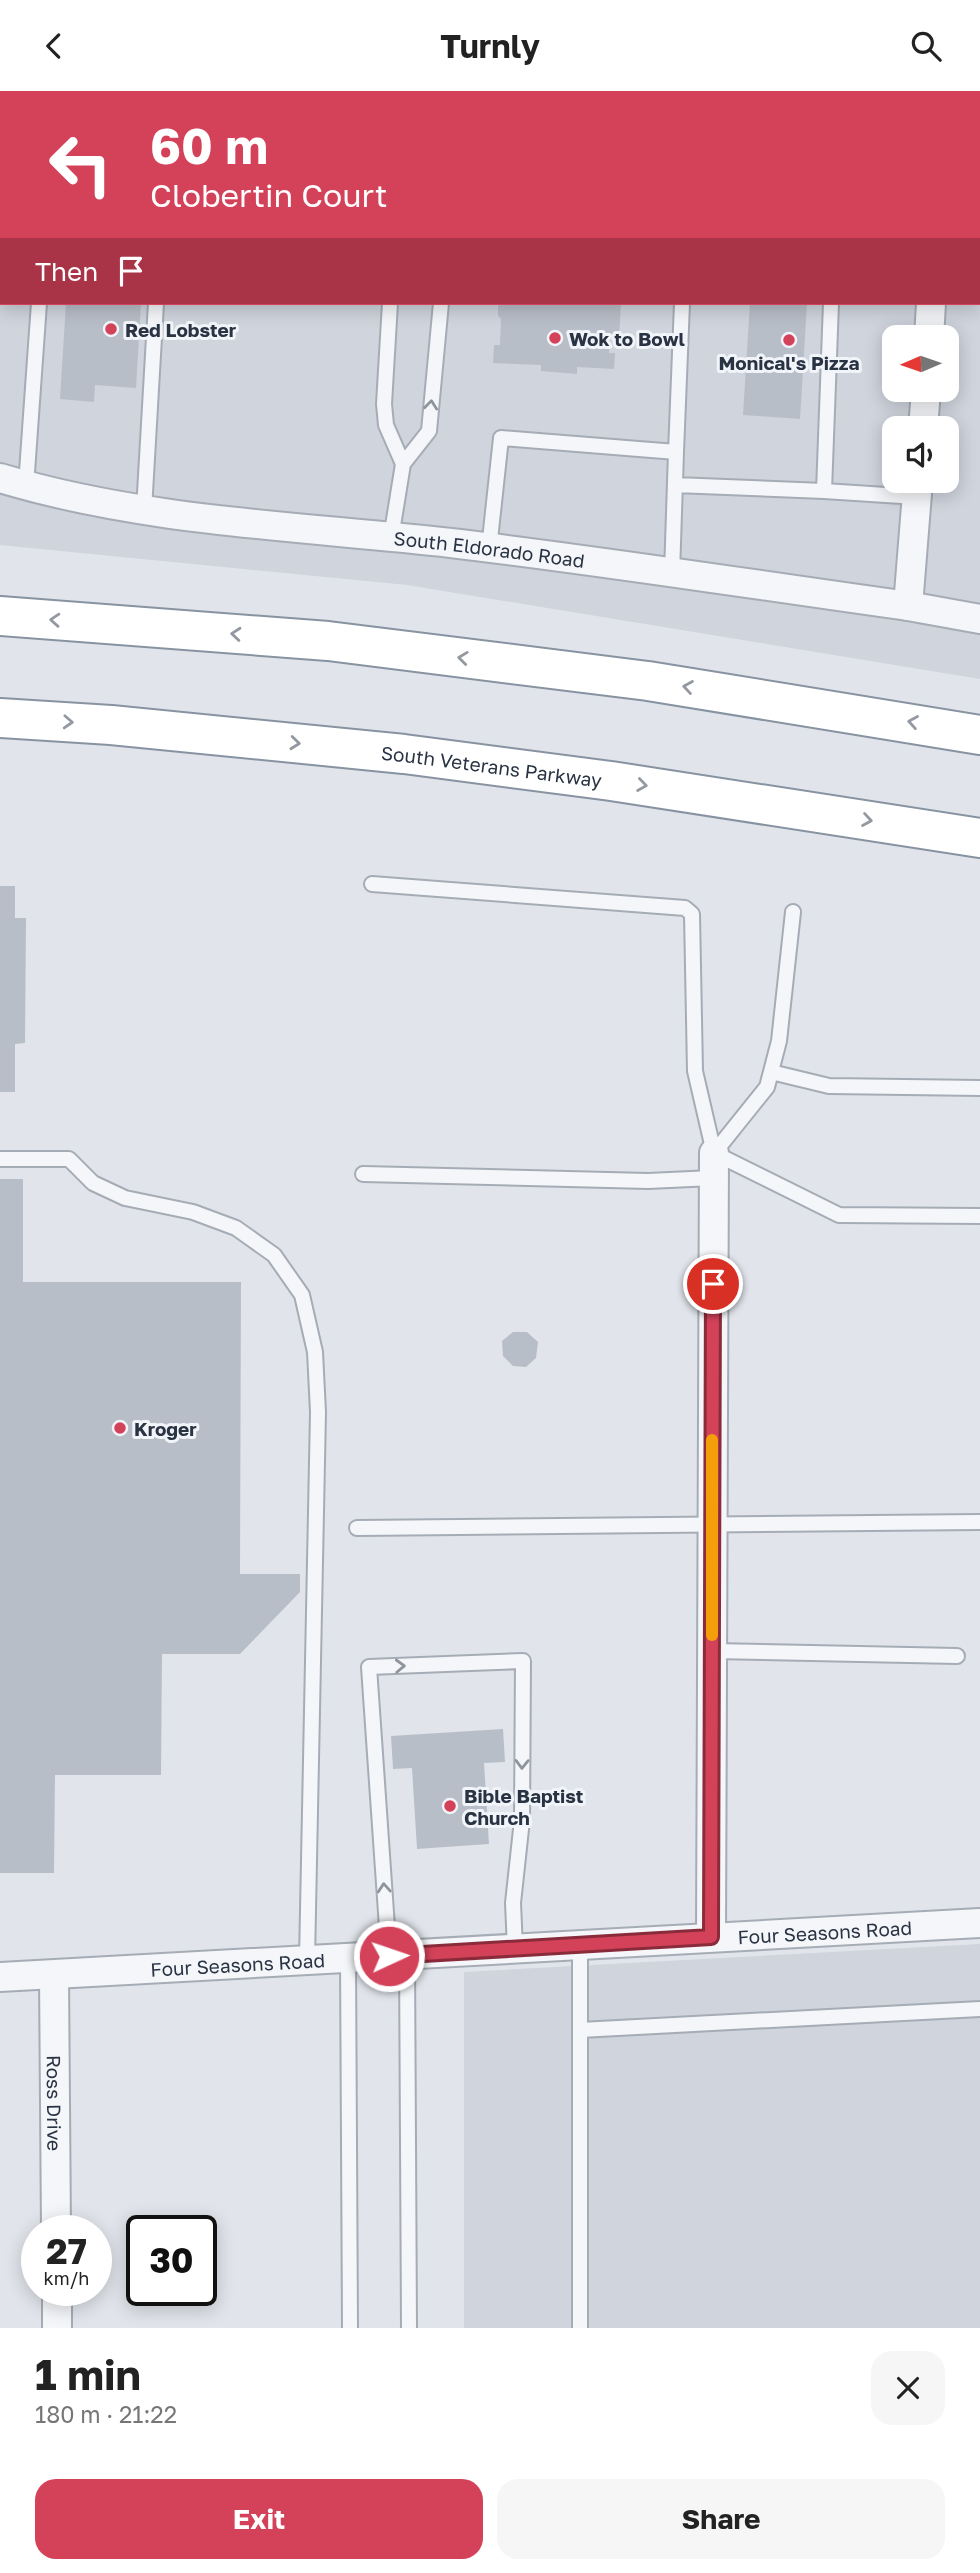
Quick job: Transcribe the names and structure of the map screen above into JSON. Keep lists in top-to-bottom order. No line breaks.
{"streets":{"highway":["South Veterans Parkway"],"street":["South Eldorado Road","Four Seasons Road","Ross Drive"]},"crossings":[["Four Seasons Road","Ross Drive"]],"places":["Red Lobster","Wok to Bowl","Monical's Pizza","Kroger","Bible Baptist Church"],"north":"left","page":{"header":"Turnly","turn":["60 m","Clobertin Court"],"then":"Then","speed":"27 km/h","limit":"30","heading":["1 min","180 m · 21:22"],"buttons":["Exit","Share"]}}
